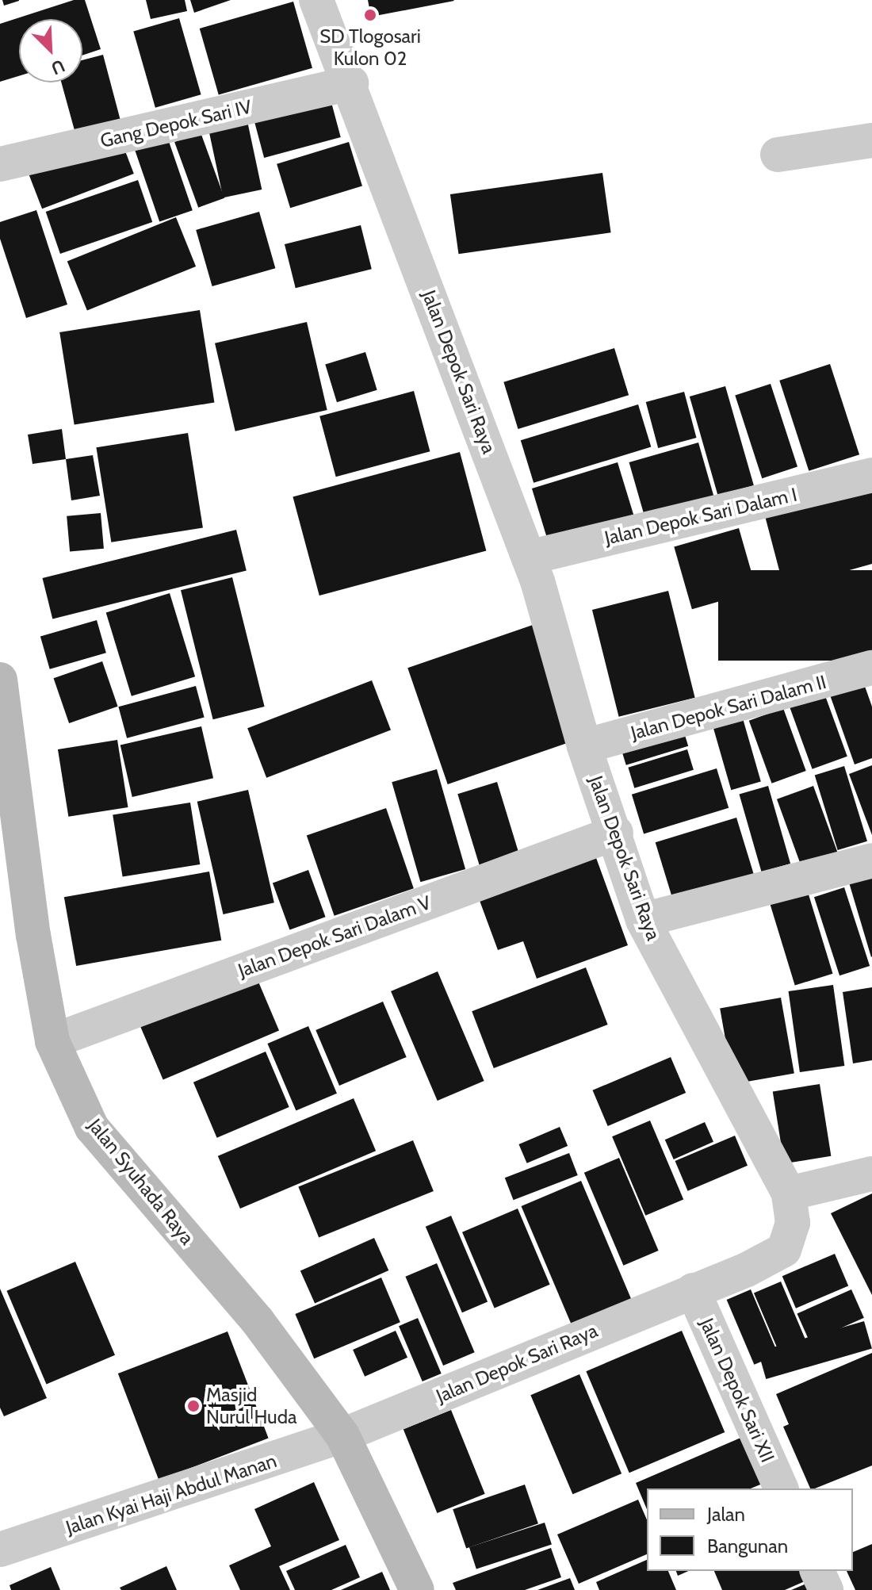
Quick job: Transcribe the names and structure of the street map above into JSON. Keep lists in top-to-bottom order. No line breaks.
{"streets":{"street":["Gang Depok Sari IV","Jalan Depok Sari Raya","Jalan Depok Sari Dalam I","Jalan Depok Sari Dalam II","Jalan Depok Sari Dalam V","Jalan Syuhada Raya","Jalan Depok Sari XII","Jalan Kyai Haji Abdul Manan"]},"crossings":[["Gang Depok Sari IV","Jalan Depok Sari Raya"],["Jalan Depok Sari Raya","Jalan Depok Sari Dalam I"],["Jalan Depok Sari Raya","Jalan Depok Sari Dalam II"],["Jalan Depok Sari Raya","Jalan Depok Sari Dalam V"],["Jalan Depok Sari Raya","Jalan Syuhada Raya"],["Jalan Depok Sari Raya","Jalan Depok Sari XII"],["Jalan Depok Sari Raya","Jalan Kyai Haji Abdul Manan"],["Jalan Depok Sari Dalam V","Jalan Syuhada Raya"],["Jalan Syuhada Raya","Jalan Kyai Haji Abdul Manan"]],"places":["SD Tlogosari Kulon 02","Masjid Nurul Huda"],"legend":["Jalan","Bangunan"],"north":"bottom right"}
